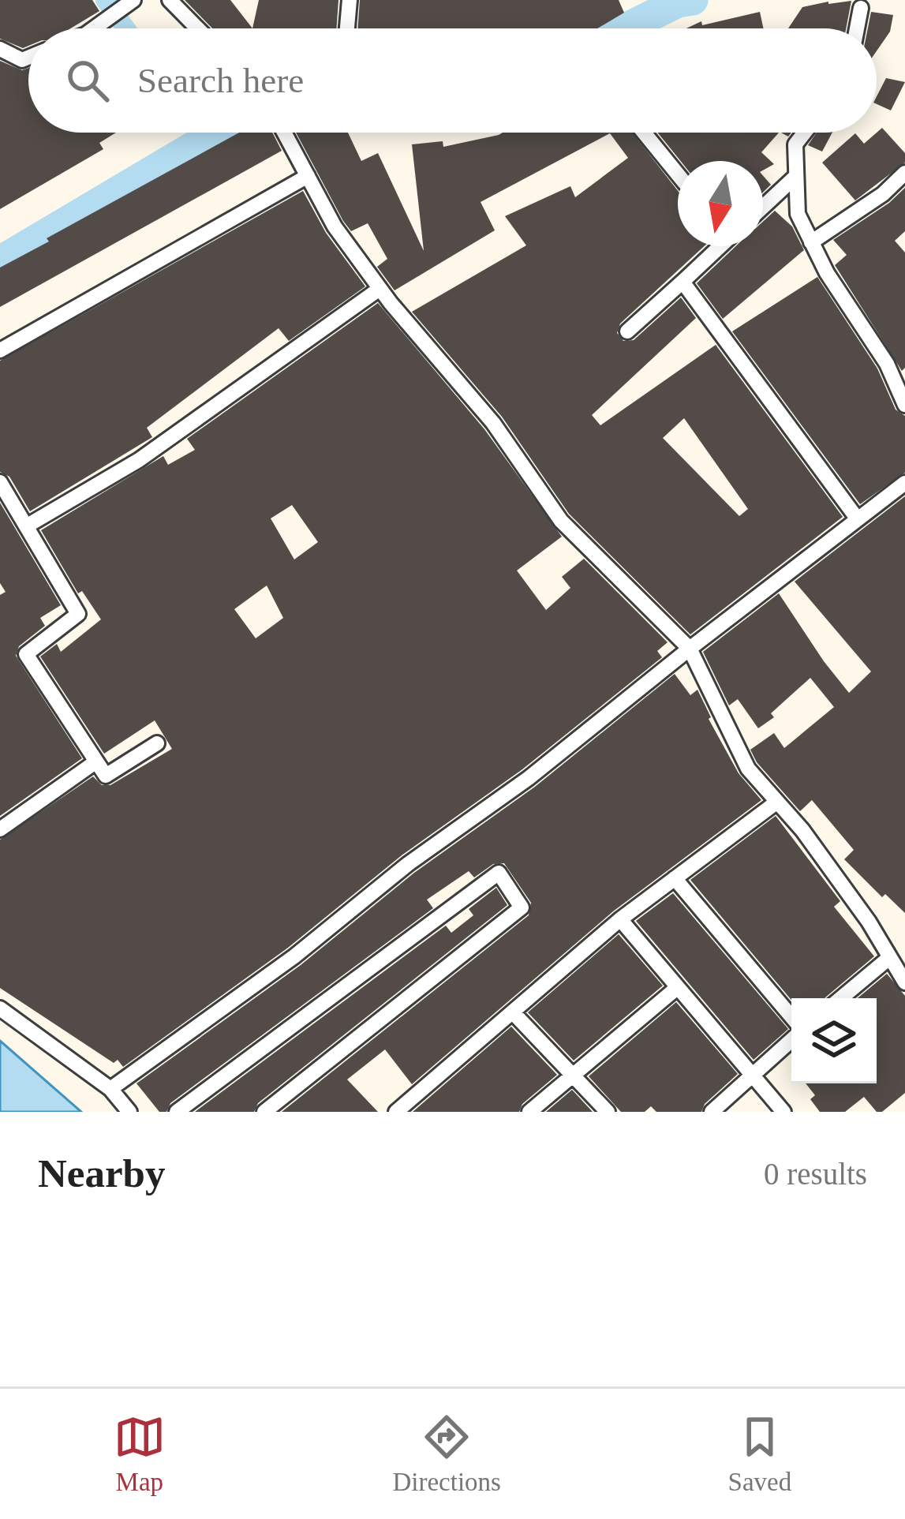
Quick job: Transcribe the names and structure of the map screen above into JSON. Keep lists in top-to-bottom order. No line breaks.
{"north":"bottom","page":{"search":"Search here","heading":["Nearby","0 results"],"nav":["Map","Directions","Saved"]}}
